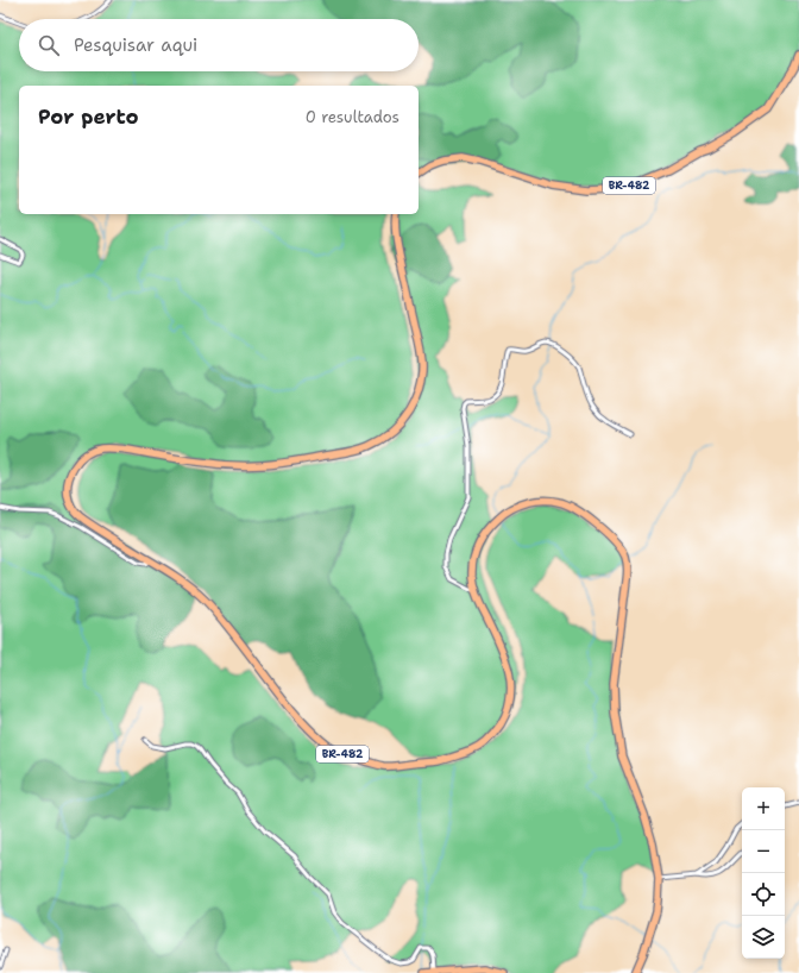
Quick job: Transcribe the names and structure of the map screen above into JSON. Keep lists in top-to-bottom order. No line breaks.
{"streets":{"highway":["BR-482"]},"page":{"search":"Pesquisar aqui","heading":["Por perto","0 resultados"],"map_buttons":["+","−"]}}
